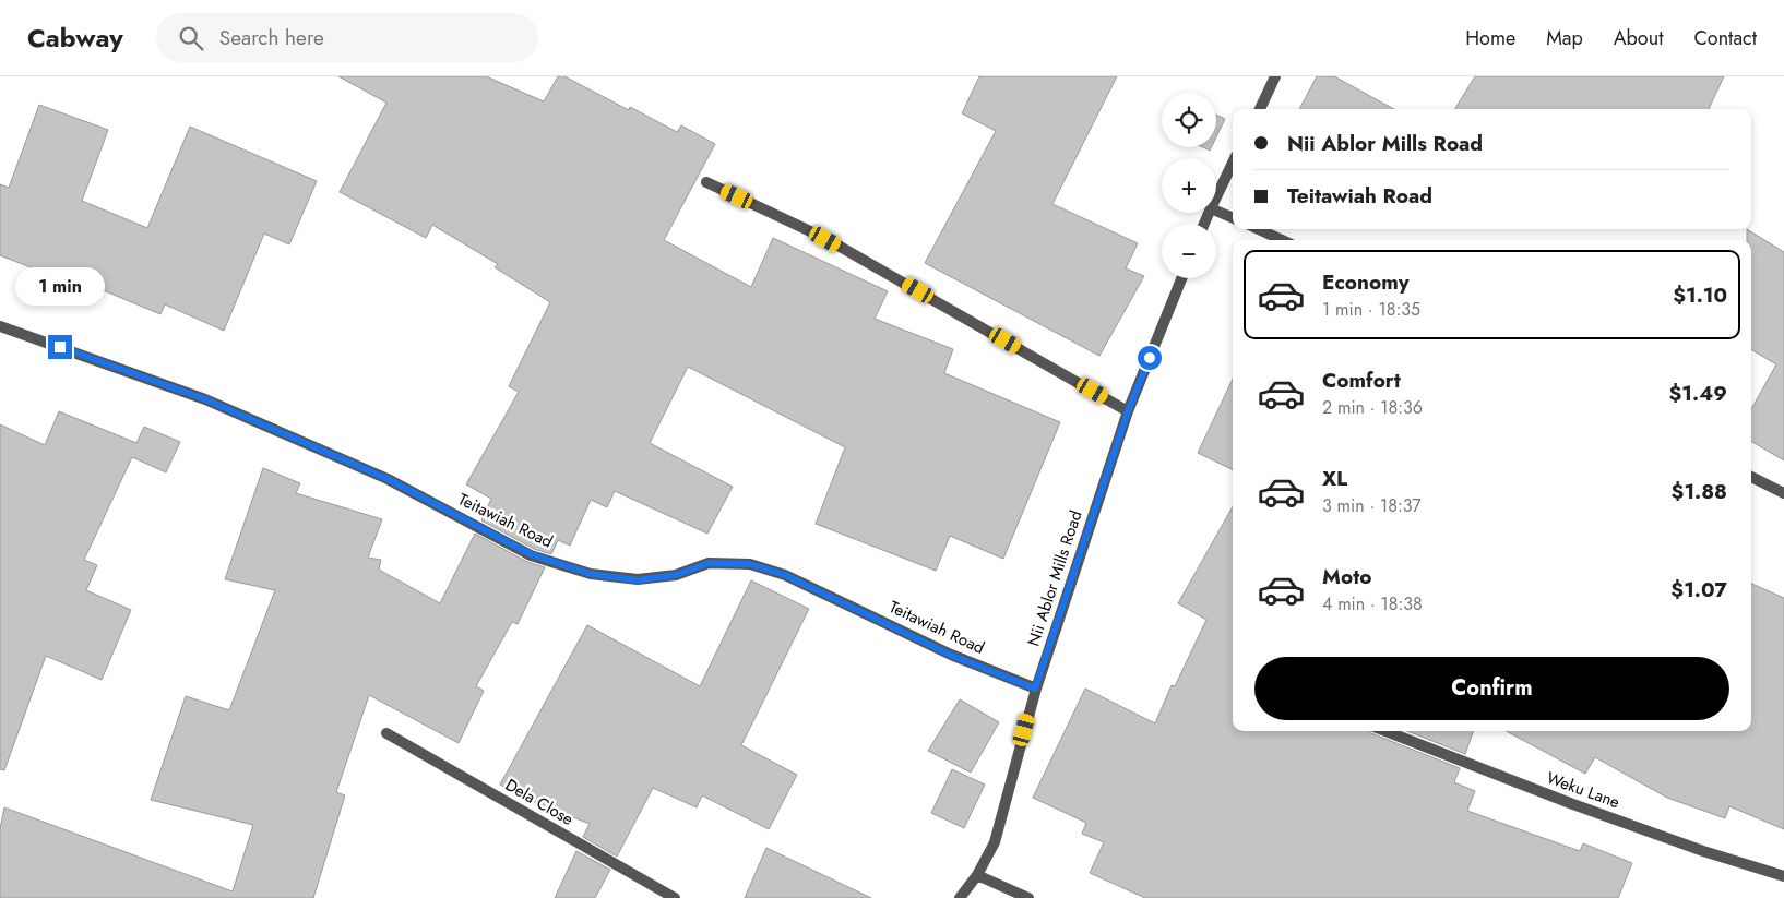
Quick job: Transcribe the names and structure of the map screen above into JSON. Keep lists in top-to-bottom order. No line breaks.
{"streets":{"street":["Teitawiah Road","Nii Ablor Mills Road","Weku Lane","Dela Close"]},"crossings":[["Teitawiah Road","Nii Ablor Mills Road"]],"page":{"header":"Cabway","search":"Search here","nav":["Home","Map","About","Contact"],"map_buttons":["+","−"],"banner":["Nii Ablor Mills Road","Teitawiah Road"],"list":[{"name":"Economy","note":"1 min · 18:35","value":"$1.10"},{"name":"Comfort","note":"2 min · 18:36","value":"$1.49"},{"name":"XL","note":"3 min · 18:37","value":"$1.88"},{"name":"Moto","note":"4 min · 18:38","value":"$1.07"}],"bubble":"1 min","buttons":"Confirm"}}
